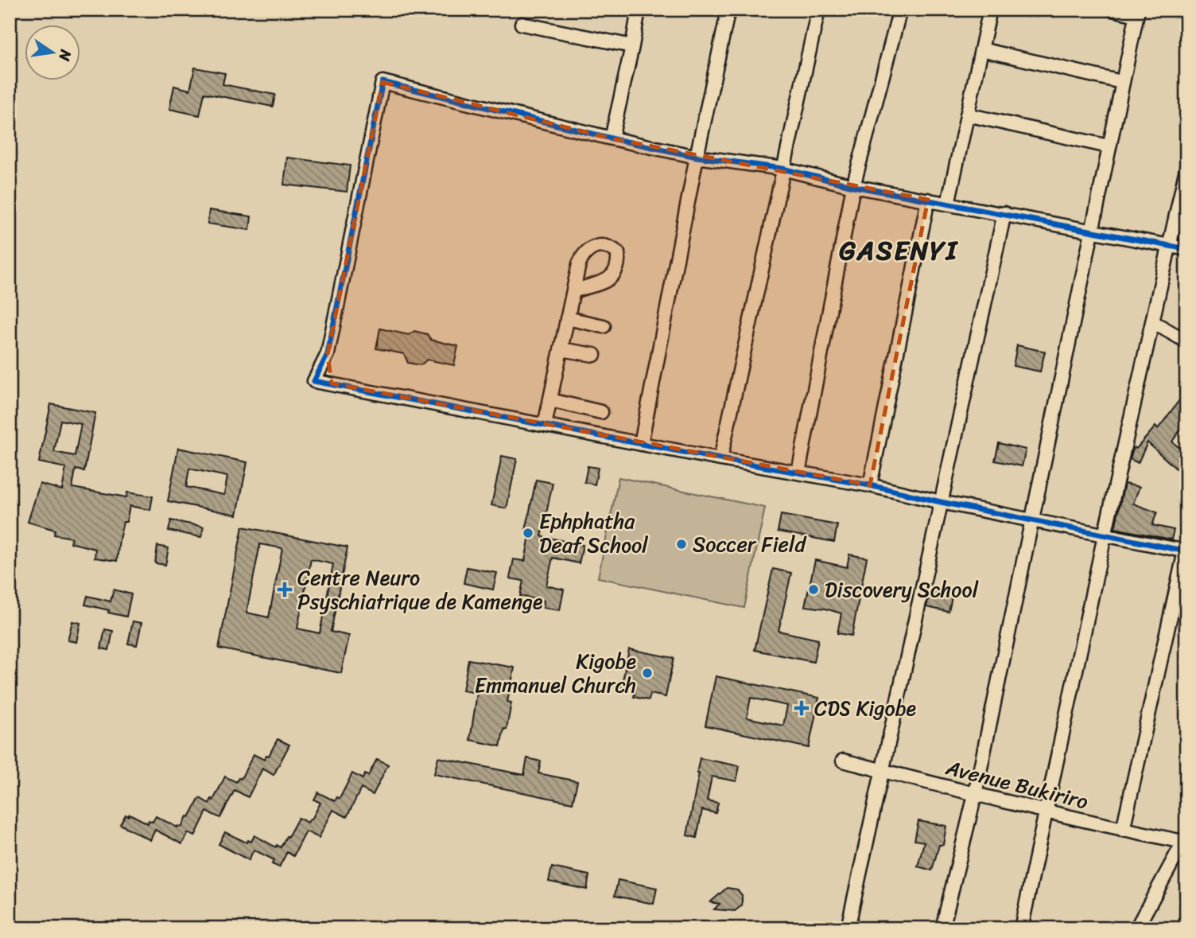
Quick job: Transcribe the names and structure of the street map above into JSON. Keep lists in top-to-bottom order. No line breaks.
{"streets":{"street":["Avenue Bukiriro"]},"districts":["GASENYI"],"places":{"other":["Ephphatha Deaf School","Soccer Field","Discovery School","Kigobe Emmanuel Church"],"health":["Centre Neuro Psyschiatrique de Kamenge","CDS Kigobe"]},"north":"right"}
